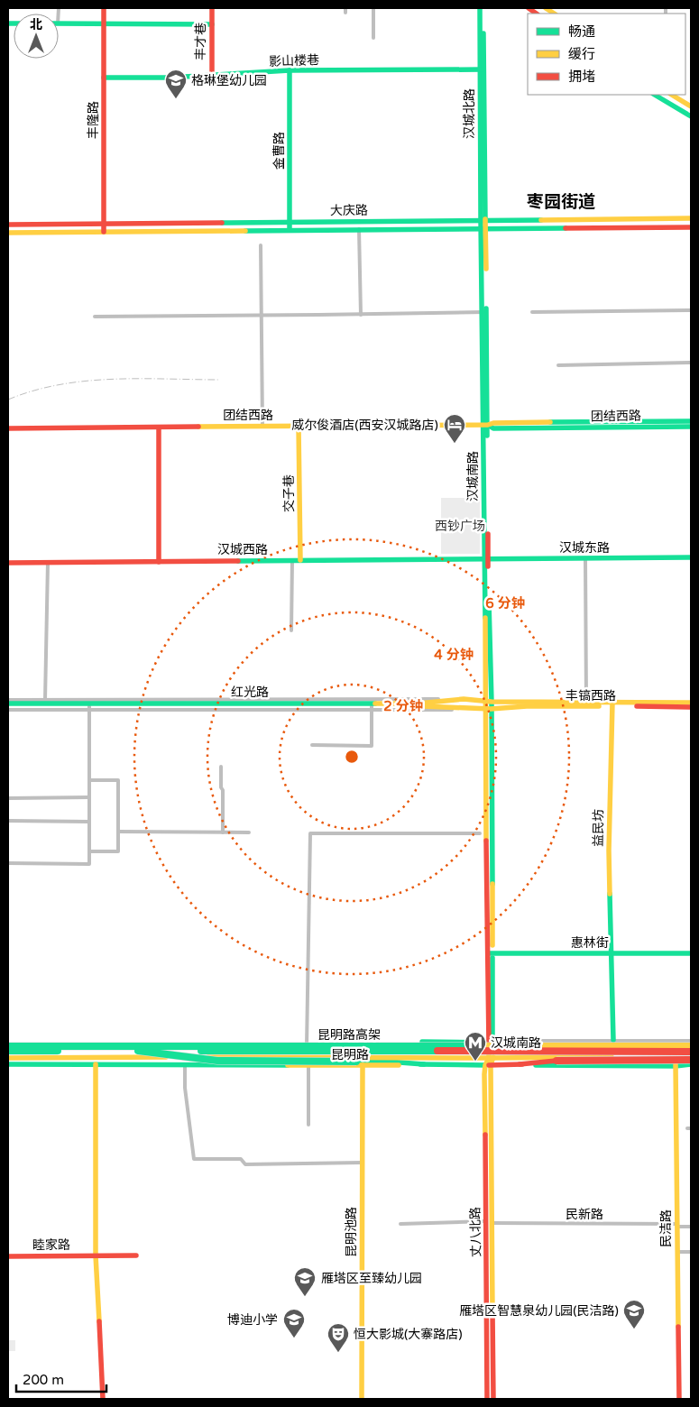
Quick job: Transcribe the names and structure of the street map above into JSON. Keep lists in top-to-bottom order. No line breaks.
{"streets":{"main road":["丰才巷","影山楼巷","汉城北路","丰隆路","金曹路","大庆路","团结西路","汉城南路","交子巷","汉城东路","汉城西路","红光路","丰镐西路","益民坊","惠林街","昆明路高架","昆明路","民洁路","昆明池路","丈八北路","睦家路"],"street":["民新路"]},"crossings":[["丰才巷","影山楼巷"],["影山楼巷","汉城北路"],["影山楼巷","丰隆路"],["影山楼巷","金曹路"],["汉城北路","大庆路"],["汉城北路","汉城南路"],["丰隆路","大庆路"],["金曹路","大庆路"],["大庆路","汉城南路"],["团结西路","汉城南路"],["团结西路","交子巷"],["汉城南路","汉城东路"],["汉城南路","汉城西路"],["汉城南路","红光路"],["汉城南路","丰镐西路"],["汉城南路","惠林街"],["汉城南路","昆明路"],["汉城南路","丈八北路"],["交子巷","汉城西路"],["汉城东路","汉城西路"],["红光路","丰镐西路"],["丰镐西路","益民坊"],["益民坊","惠林街"],["昆明路","民洁路"],["昆明路","昆明池路"],["昆明路","丈八北路"],["民新路","民洁路"],["民新路","丈八北路"]],"districts":["枣园街道"],"parks":["西钞广场"],"places":{"school or university":["格琳堡幼儿园","雁塔区至臻幼儿园","雁塔区智慧泉幼儿园(民洁路)","博迪小学"],"hotel":["威尔俊酒店(西安汉城路店)"],"metro station":["汉城南路"],"theatre":["恒大影城(大寨路店)"]},"legend":["畅通","缓行","拥堵"],"scale_bar":"200 m","north":"top","rings":["6 分钟","4 分钟","2 分钟"]}
